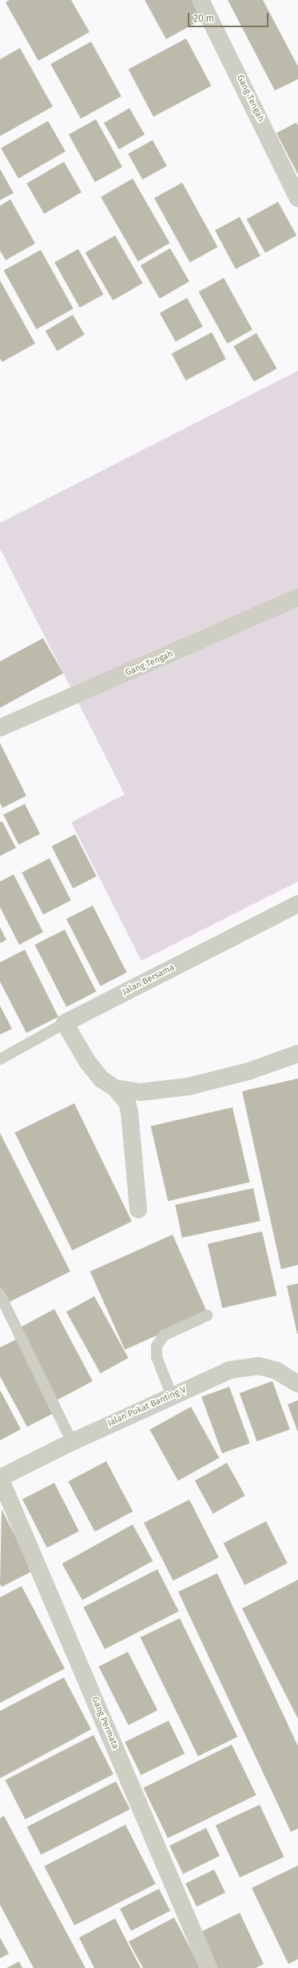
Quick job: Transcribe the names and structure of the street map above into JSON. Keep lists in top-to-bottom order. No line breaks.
{"streets":{"street":["Gang Tengah","Jalan Bersama","Jalan Pukat Banting V","Gang Permata"]},"crossings":[["Jalan Pukat Banting V","Gang Permata"]],"scale_bar":"20 m"}
